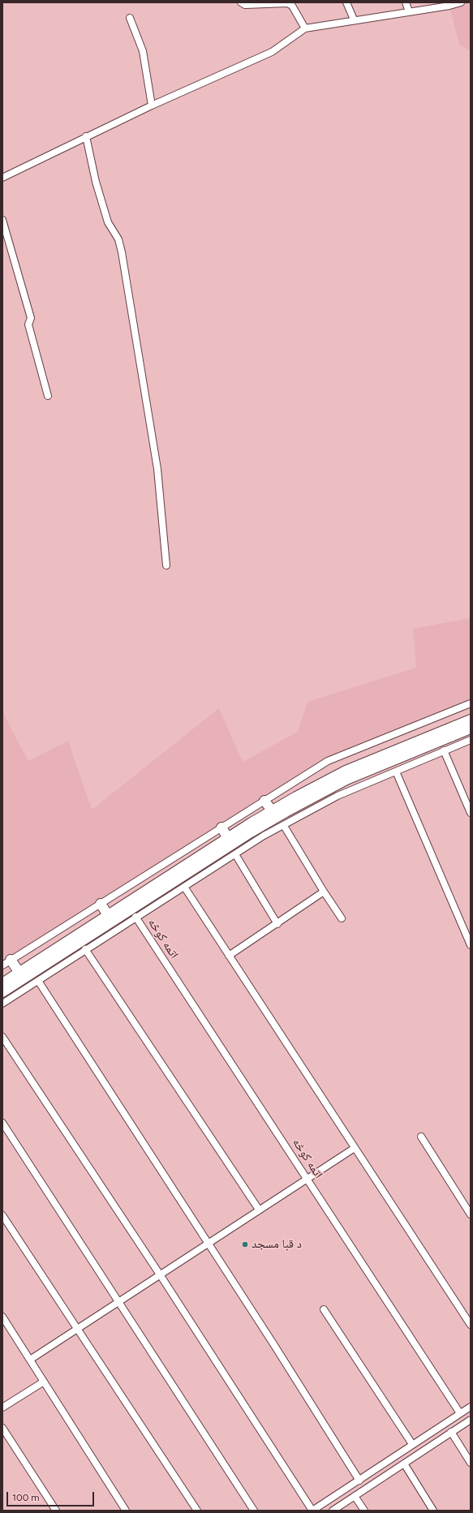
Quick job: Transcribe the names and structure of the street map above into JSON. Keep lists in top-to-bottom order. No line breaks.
{"streets":{"street":["اتمه کوڅه"]},"places":["د قبا مسجد"],"scale_bar":"100 m"}
